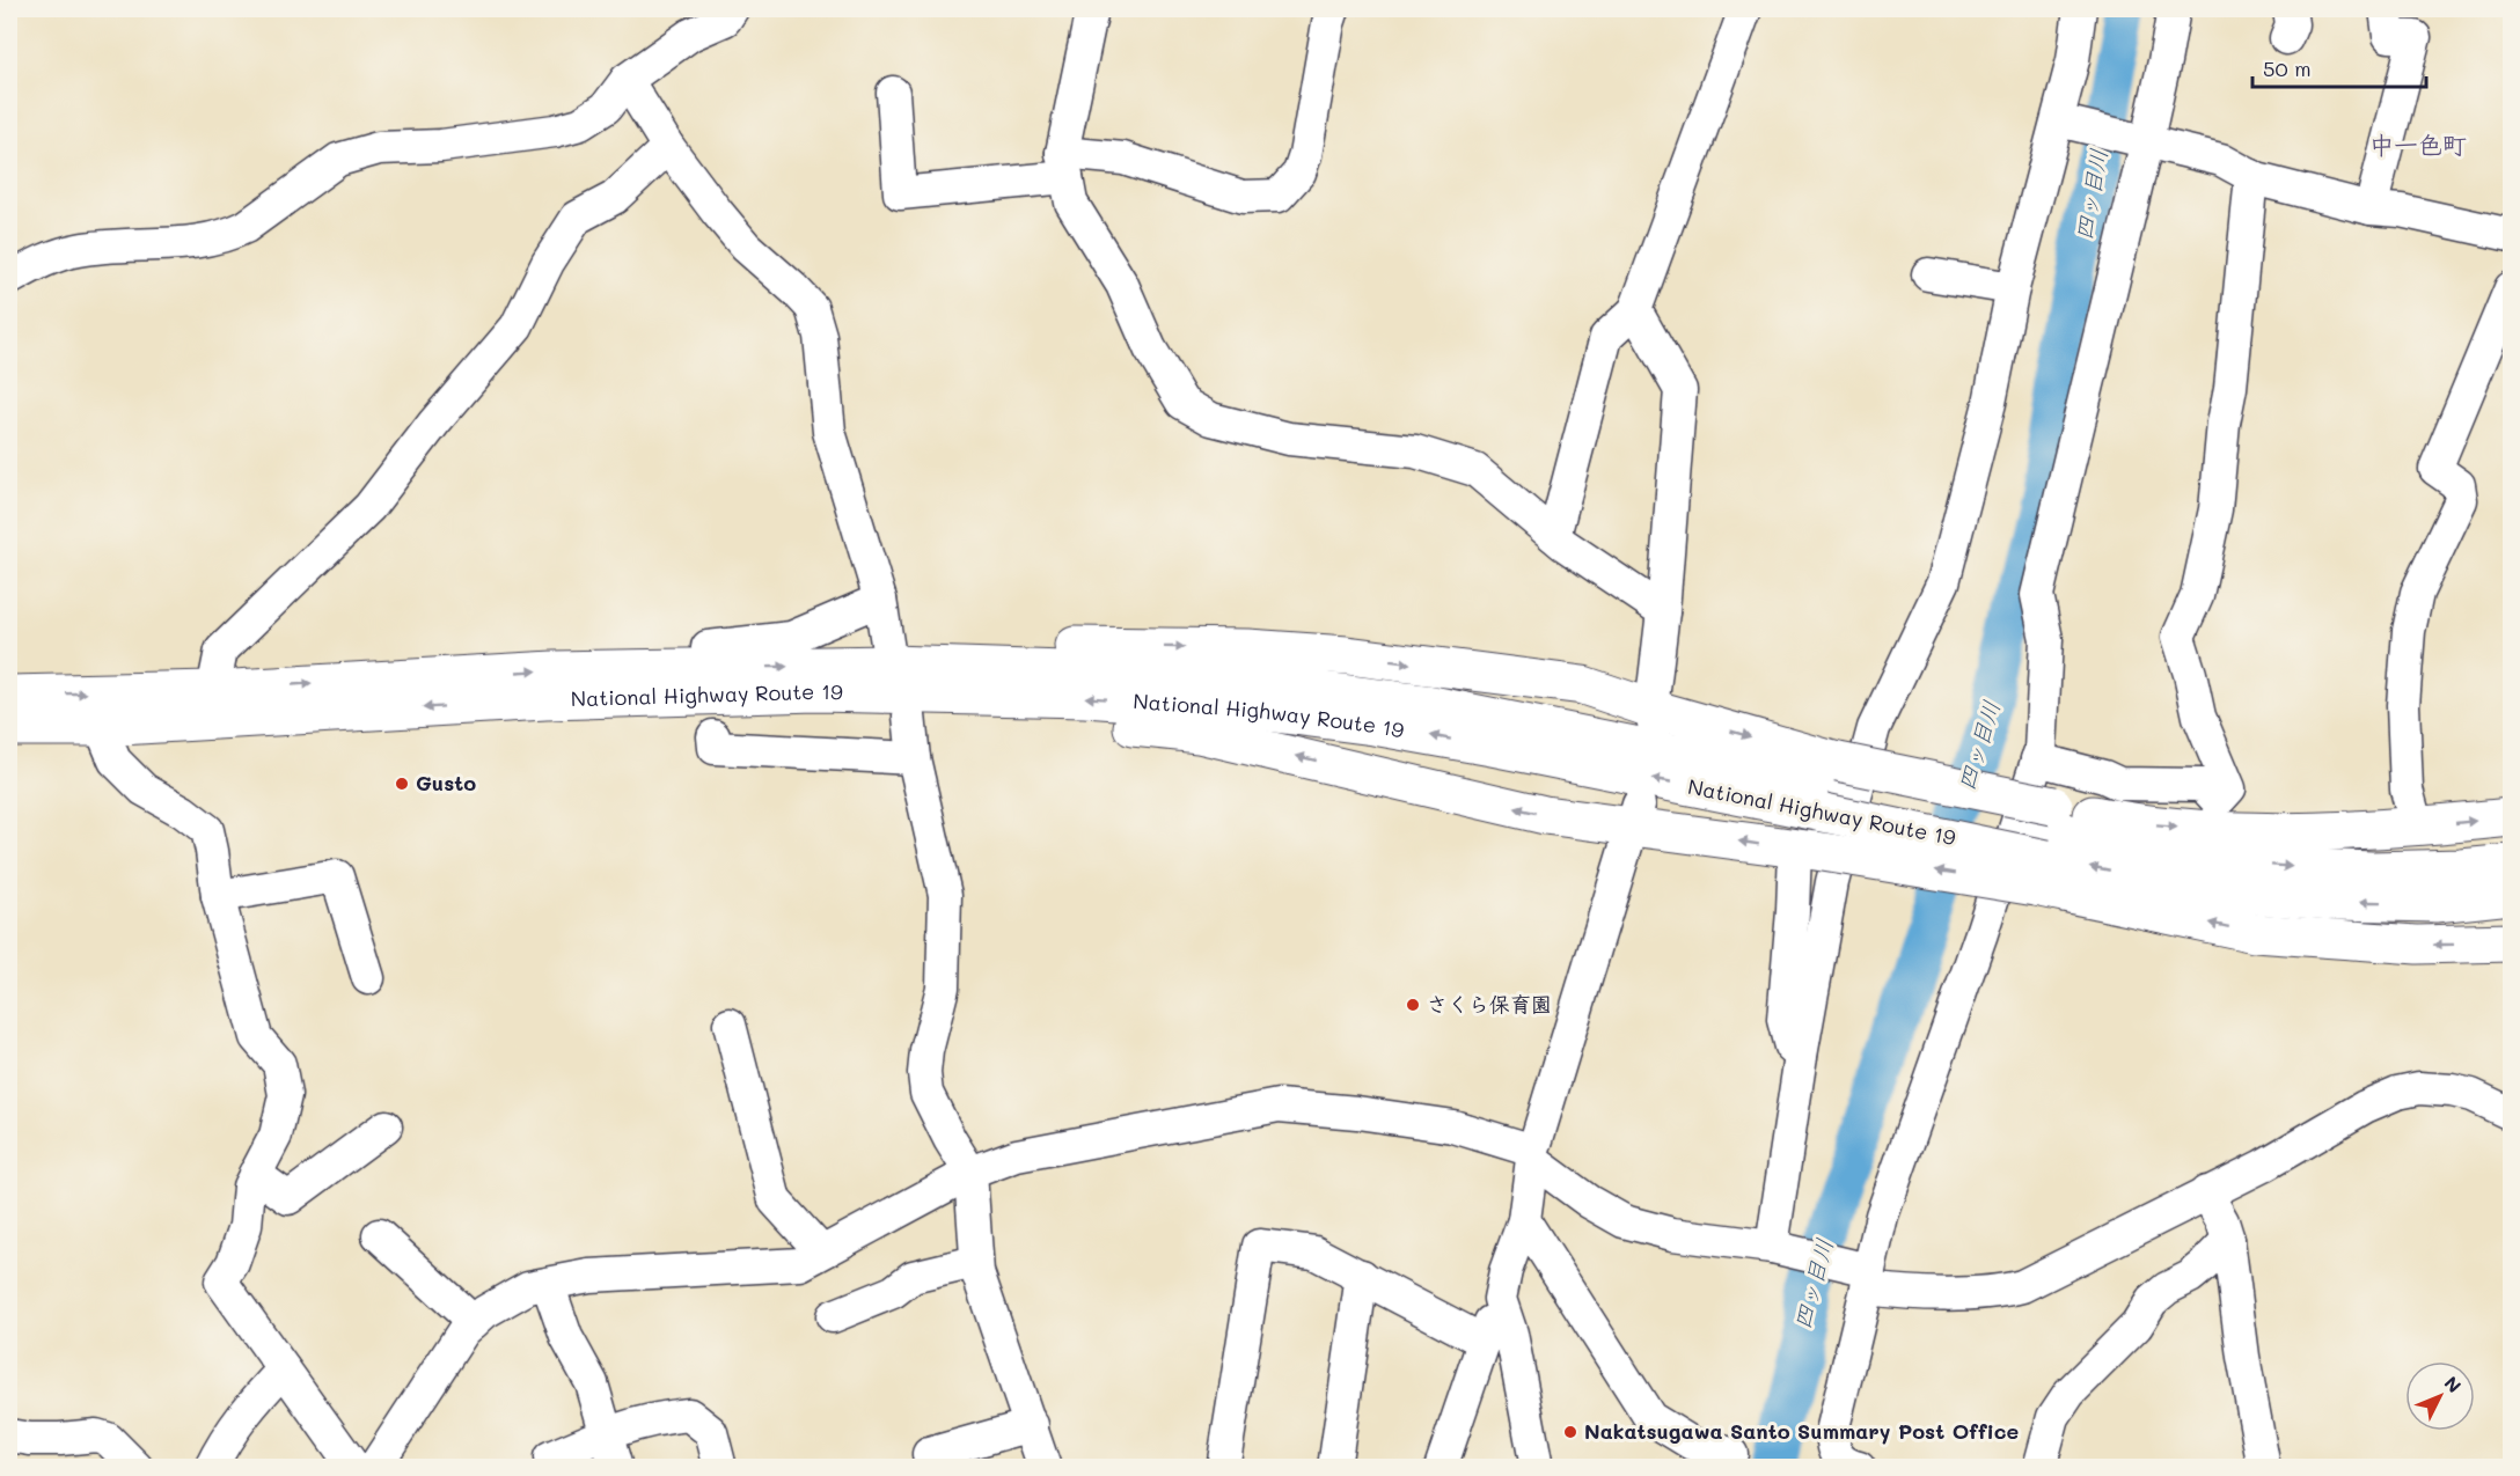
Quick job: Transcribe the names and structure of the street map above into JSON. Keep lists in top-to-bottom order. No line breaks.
{"streets":{"highway":["National Highway Route 19"]},"districts":["中一色町"],"water":["四ッ目川"],"places":["Gusto","さくら保育園","Nakatsugawa Santo Summary Post Office"],"scale_bar":"50 m","north":"top right"}
